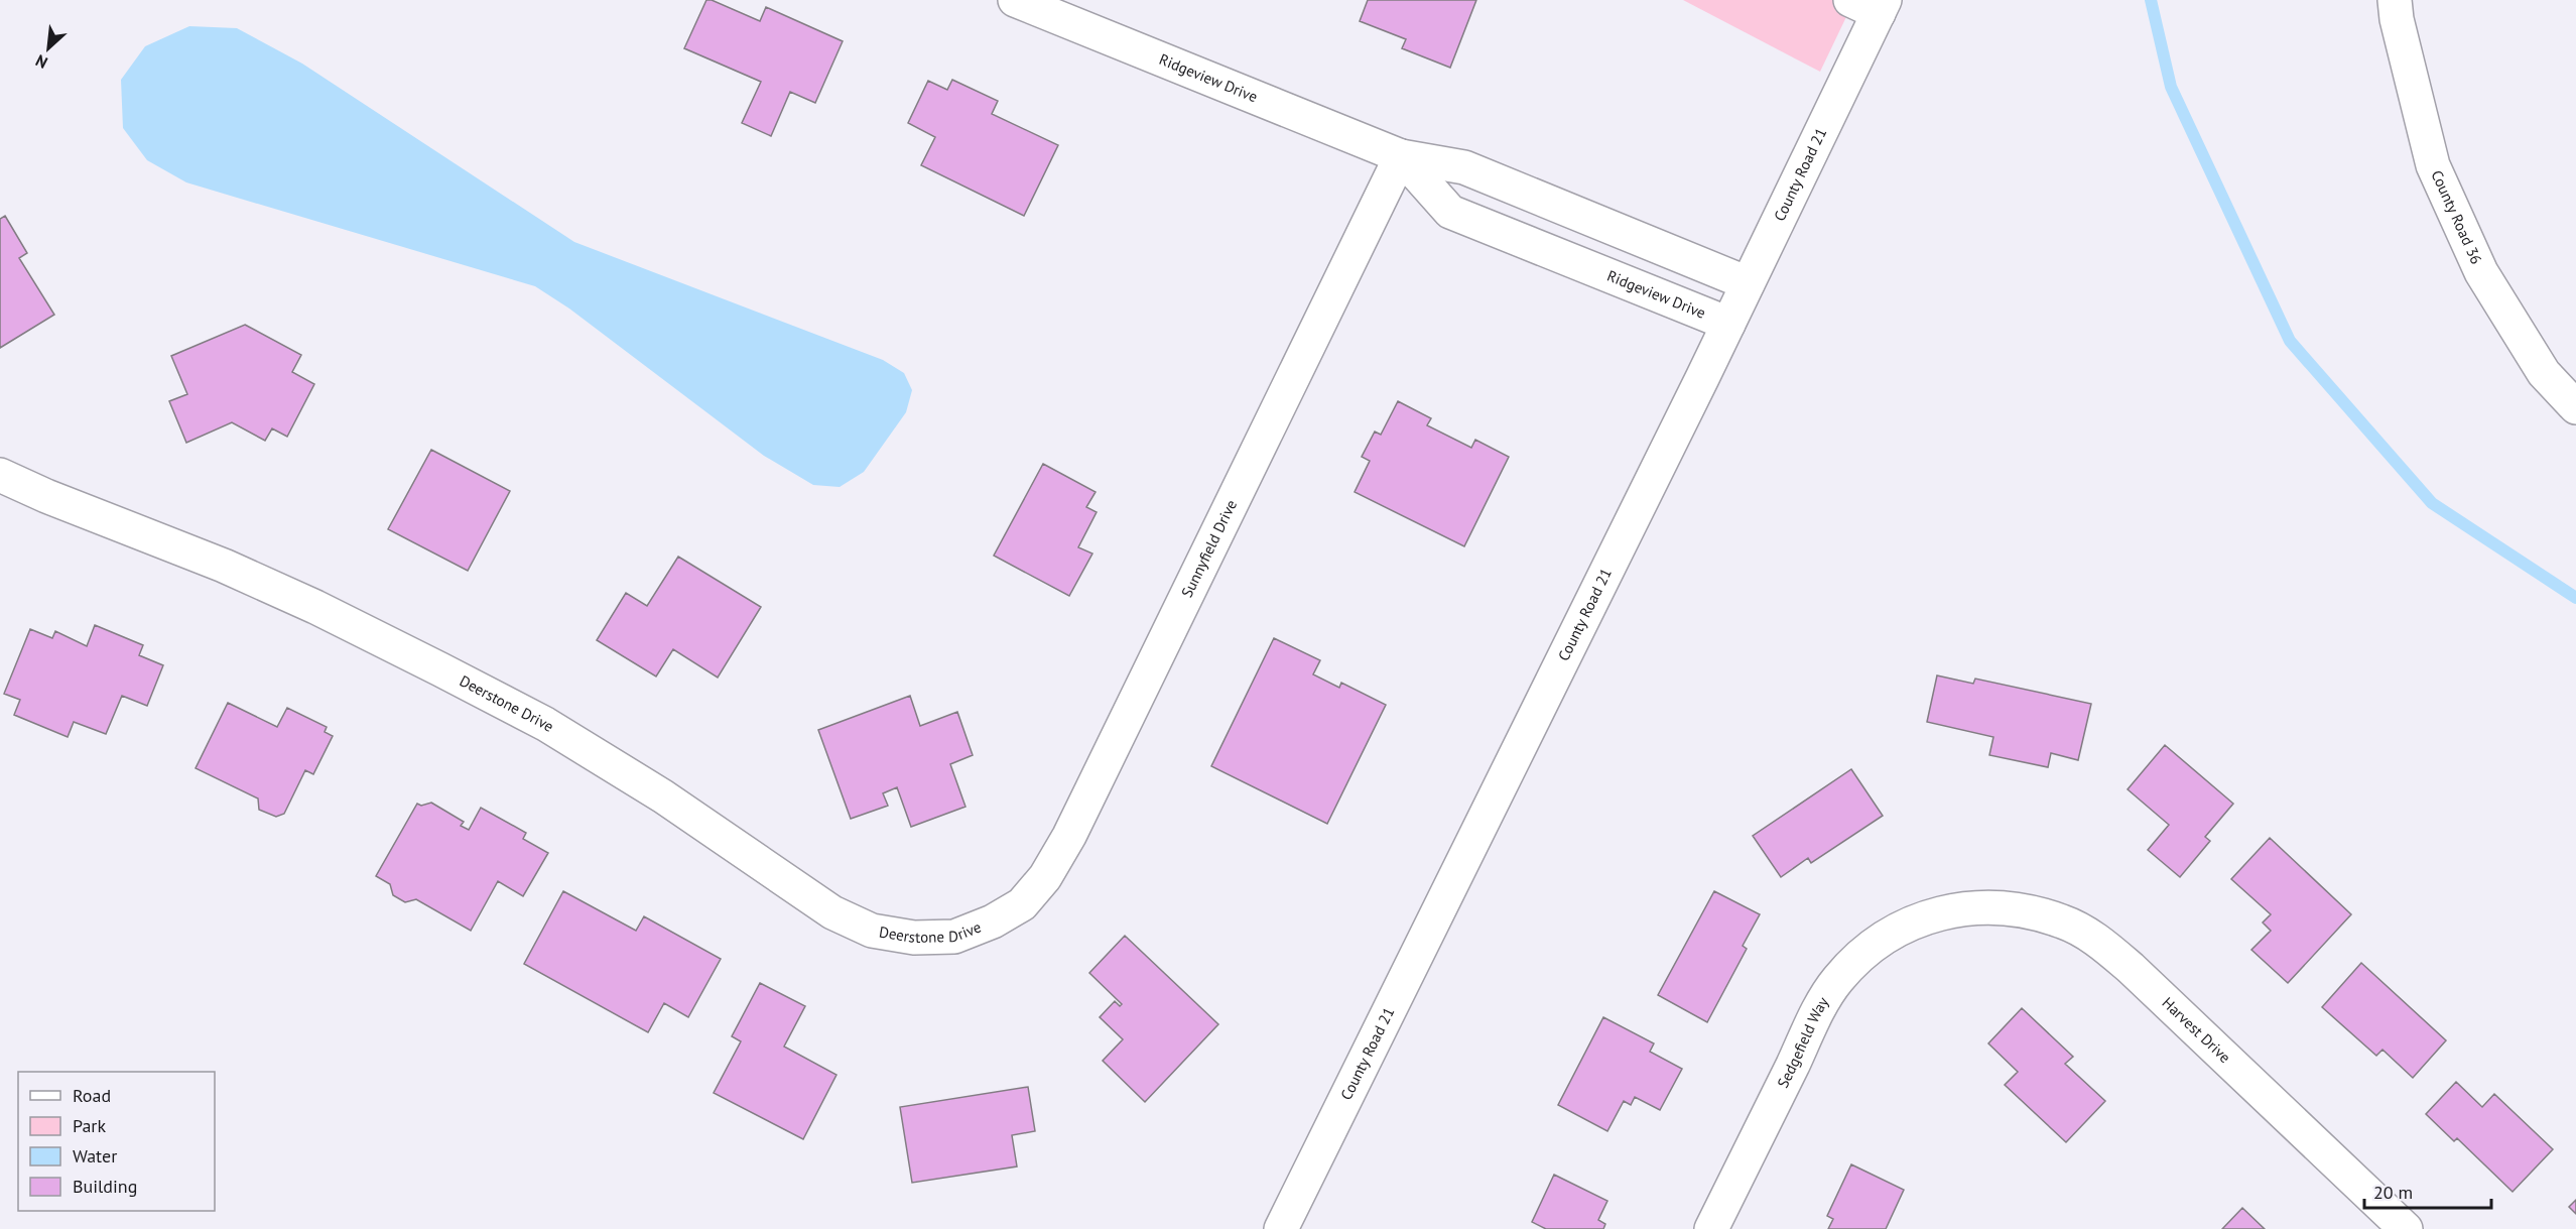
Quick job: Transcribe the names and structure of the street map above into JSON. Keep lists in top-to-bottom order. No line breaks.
{"streets":{"street":["Ridgeview Drive","County Road 21","County Road 36","Sunnyfield Drive","Deerstone Drive","Harvest Drive","Sedgefield Way"]},"crossings":[["Ridgeview Drive","County Road 21"],["Ridgeview Drive","Sunnyfield Drive"],["Sunnyfield Drive","Deerstone Drive"],["Harvest Drive","Sedgefield Way"]],"legend":["Road","Park","Water","Building"],"scale_bar":"20 m","north":"bottom left"}
